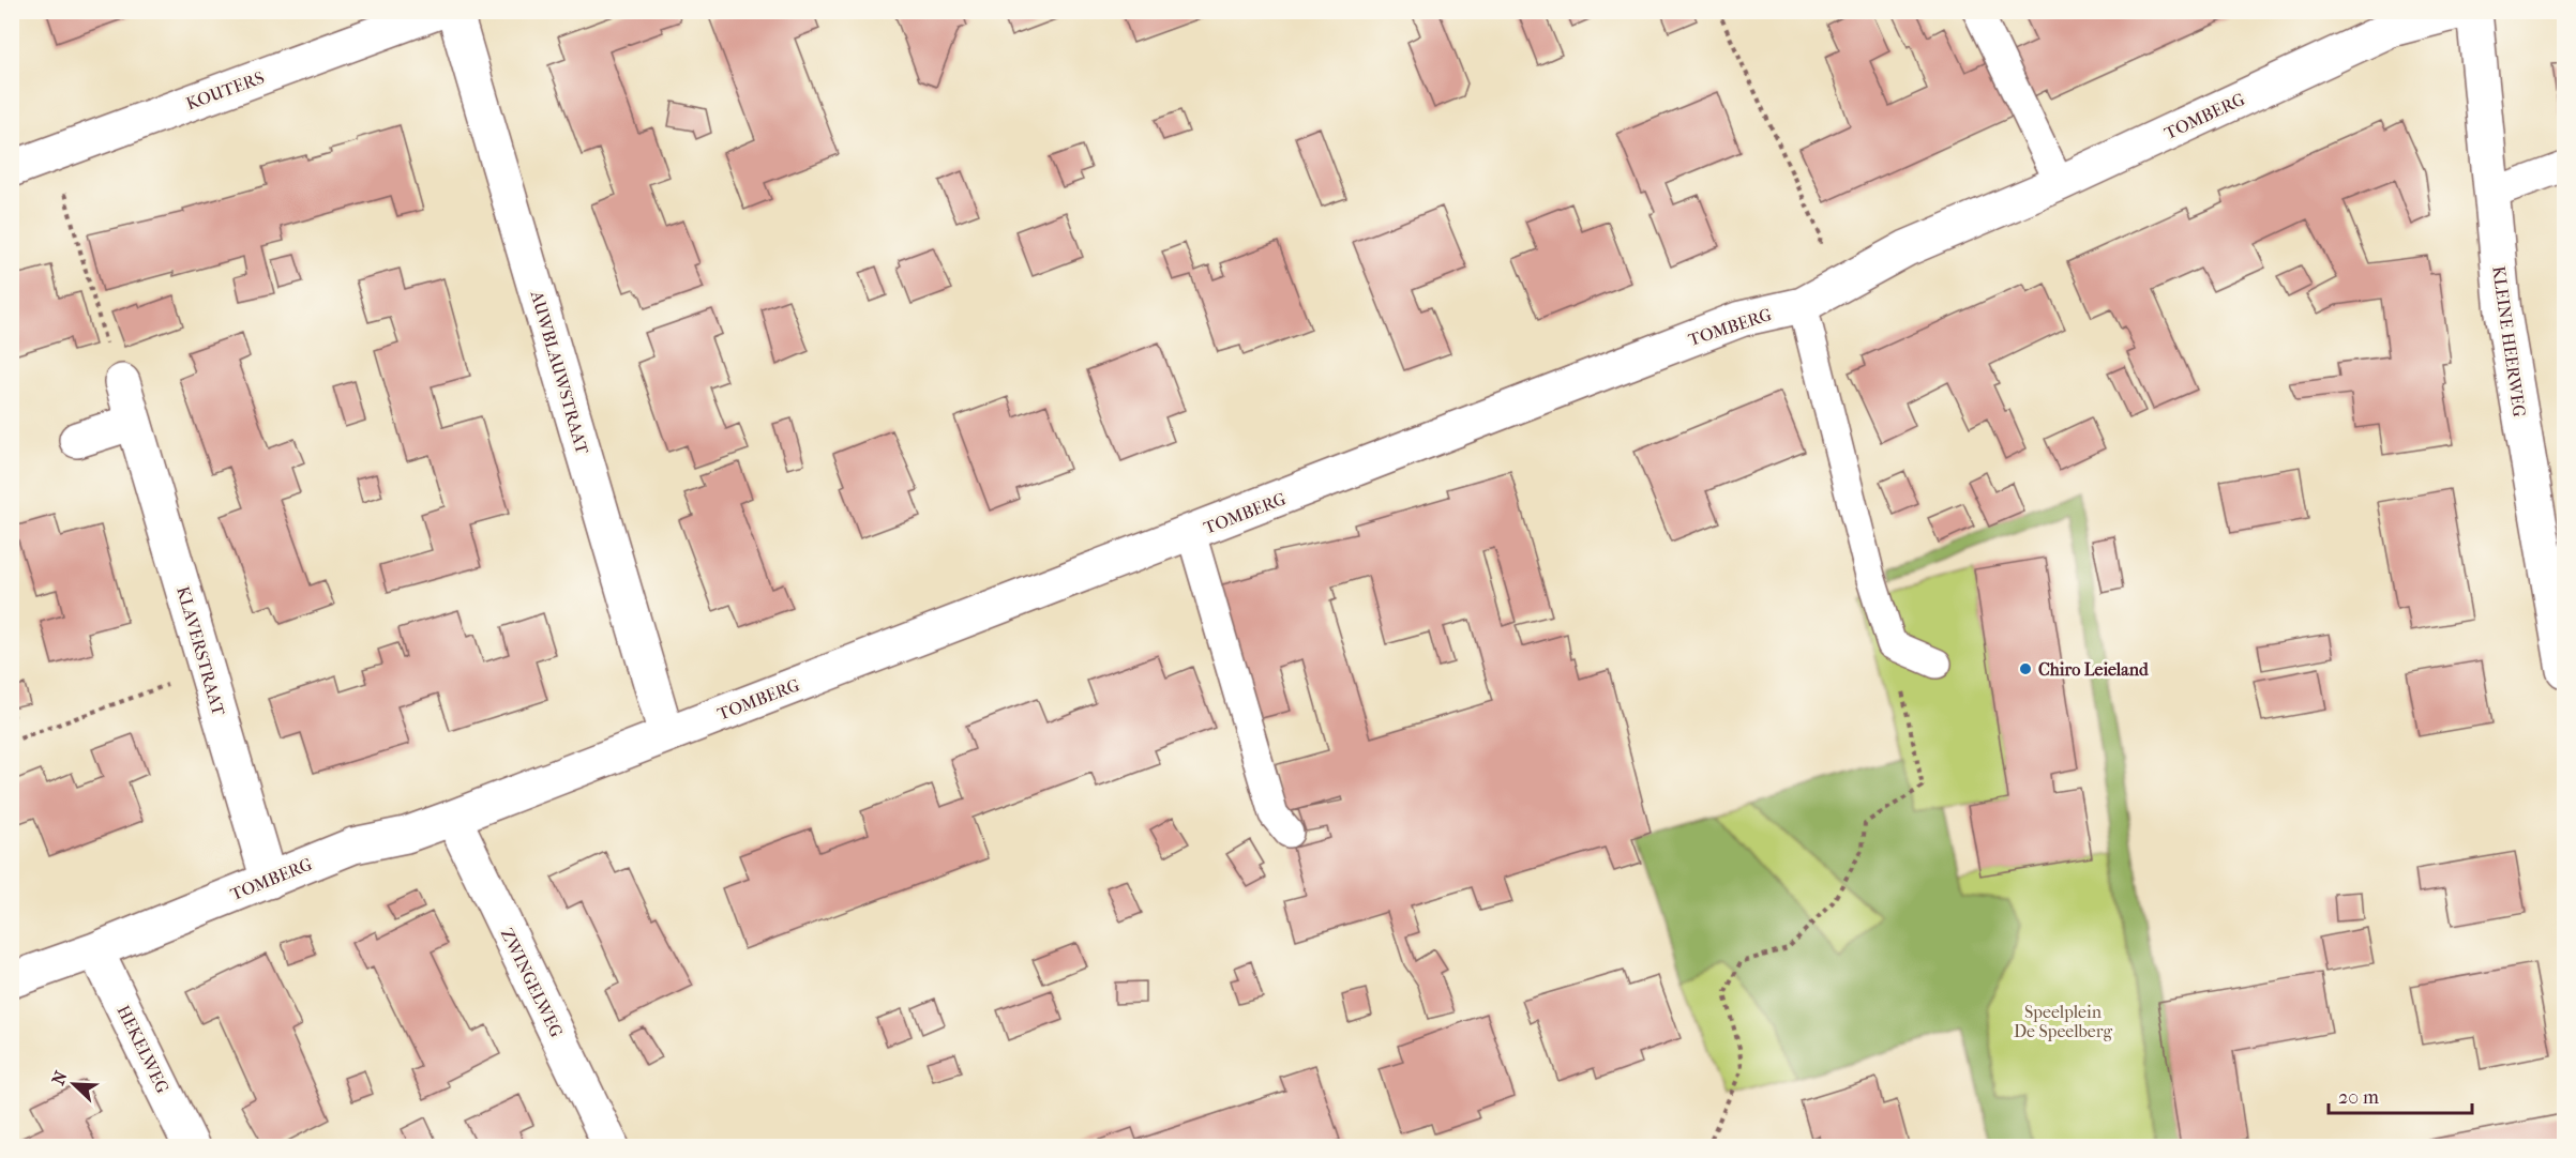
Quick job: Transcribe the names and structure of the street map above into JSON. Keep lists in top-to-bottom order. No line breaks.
{"streets":{"street":["KOUTERS","TOMBERG","KLEINE HEERWEG","AUWBLAUWSTRAAT","KLAVERSTRAAT","ZWINGELWEG","HEKELWEG"]},"crossings":[["TOMBERG","AUWBLAUWSTRAAT"],["TOMBERG","KLAVERSTRAAT"],["TOMBERG","ZWINGELWEG"],["TOMBERG","HEKELWEG"]],"parks":["Speelplein De Speelberg"],"places":["Chiro Leieland"],"scale_bar":"20 m","north":"top left"}
